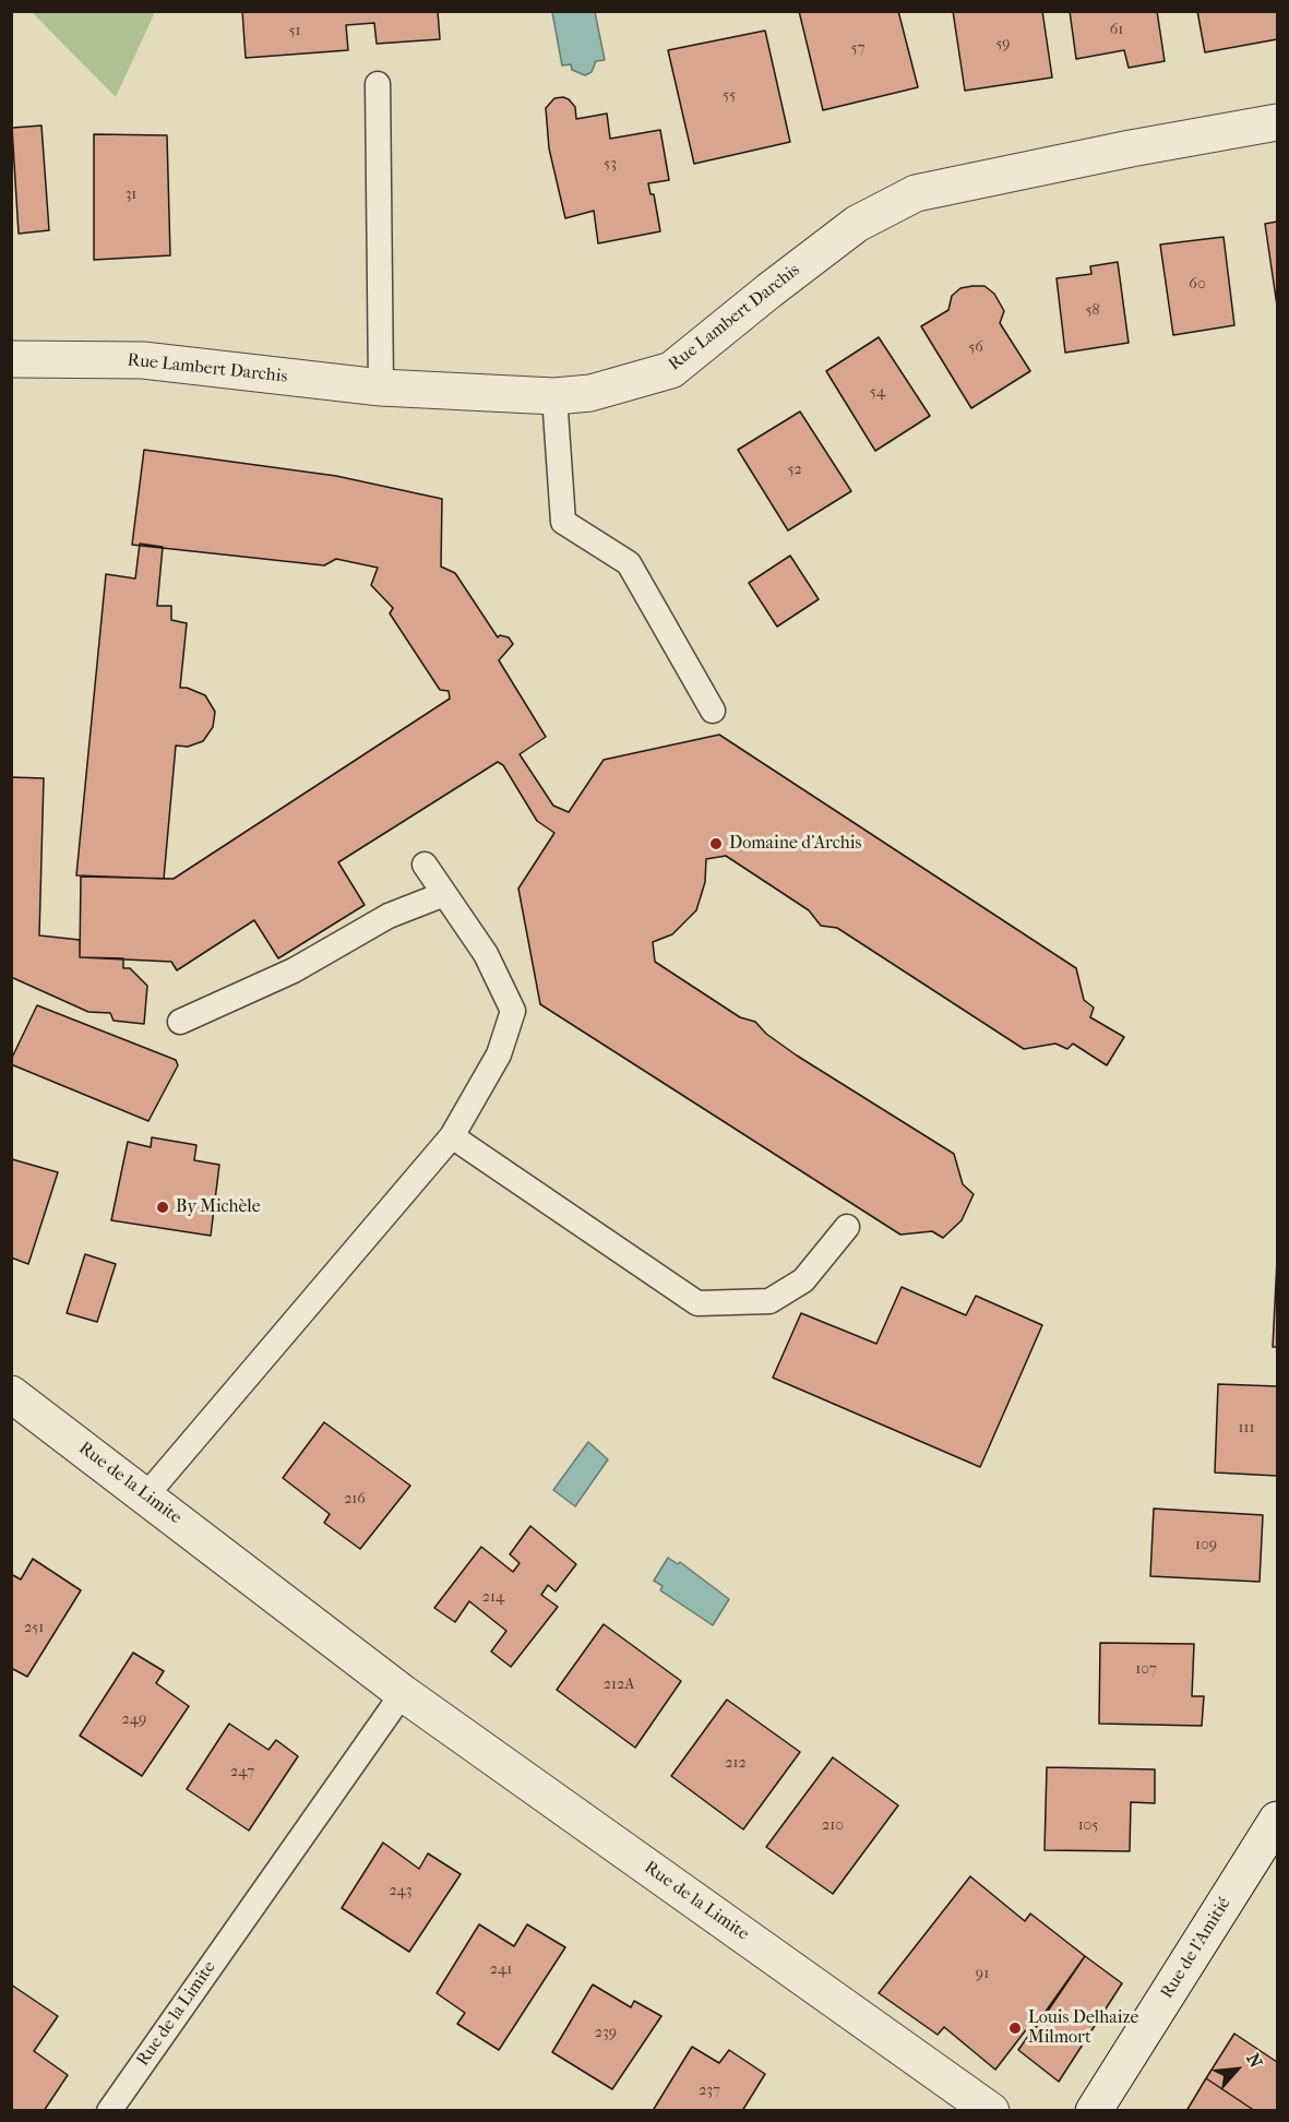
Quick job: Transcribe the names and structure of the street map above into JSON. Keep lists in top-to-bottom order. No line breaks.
{"streets":{"street":["Rue Lambert Darchis","Rue de la Limite","Rue de l'Amitié"]},"places":["Domaine d'Archis","By Michèle","Louis Delhaize Milmort"],"house_numbers":["61","51","59","57","55","53","31","60","58","56","54","52","111","216","109","214","251","107","212A","249","212","247","210","105","243","241","91","239","237"],"north":"top right"}
